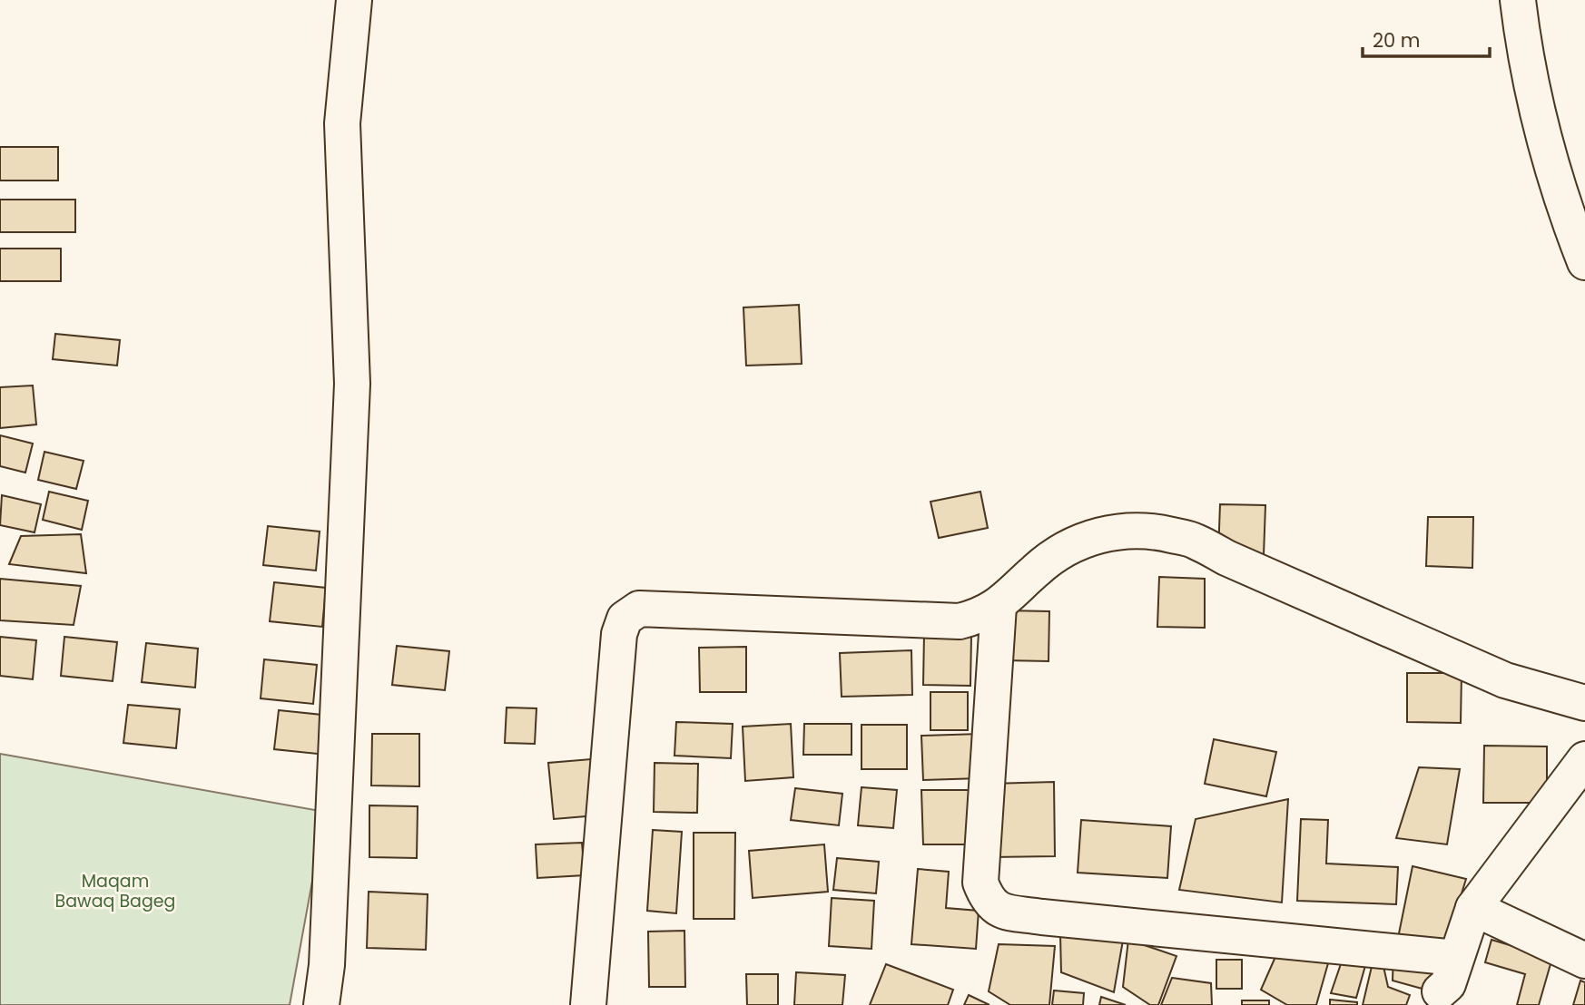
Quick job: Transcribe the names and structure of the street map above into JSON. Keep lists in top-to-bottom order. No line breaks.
{"parks":["Maqam Bawaq Bageg"],"scale_bar":"20 m"}
